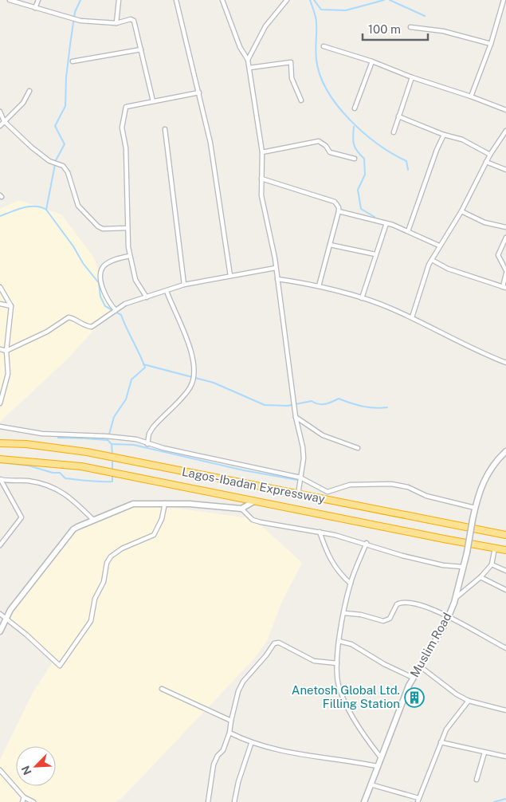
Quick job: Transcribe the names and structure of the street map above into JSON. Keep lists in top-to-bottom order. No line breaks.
{"streets":{"highway":["Lagos-Ibadan Expressway"],"street":["Muslim Road"]},"places":{"building":["Anetosh Global Ltd. Filling Station"]},"scale_bar":"100 m","north":"bottom left"}
